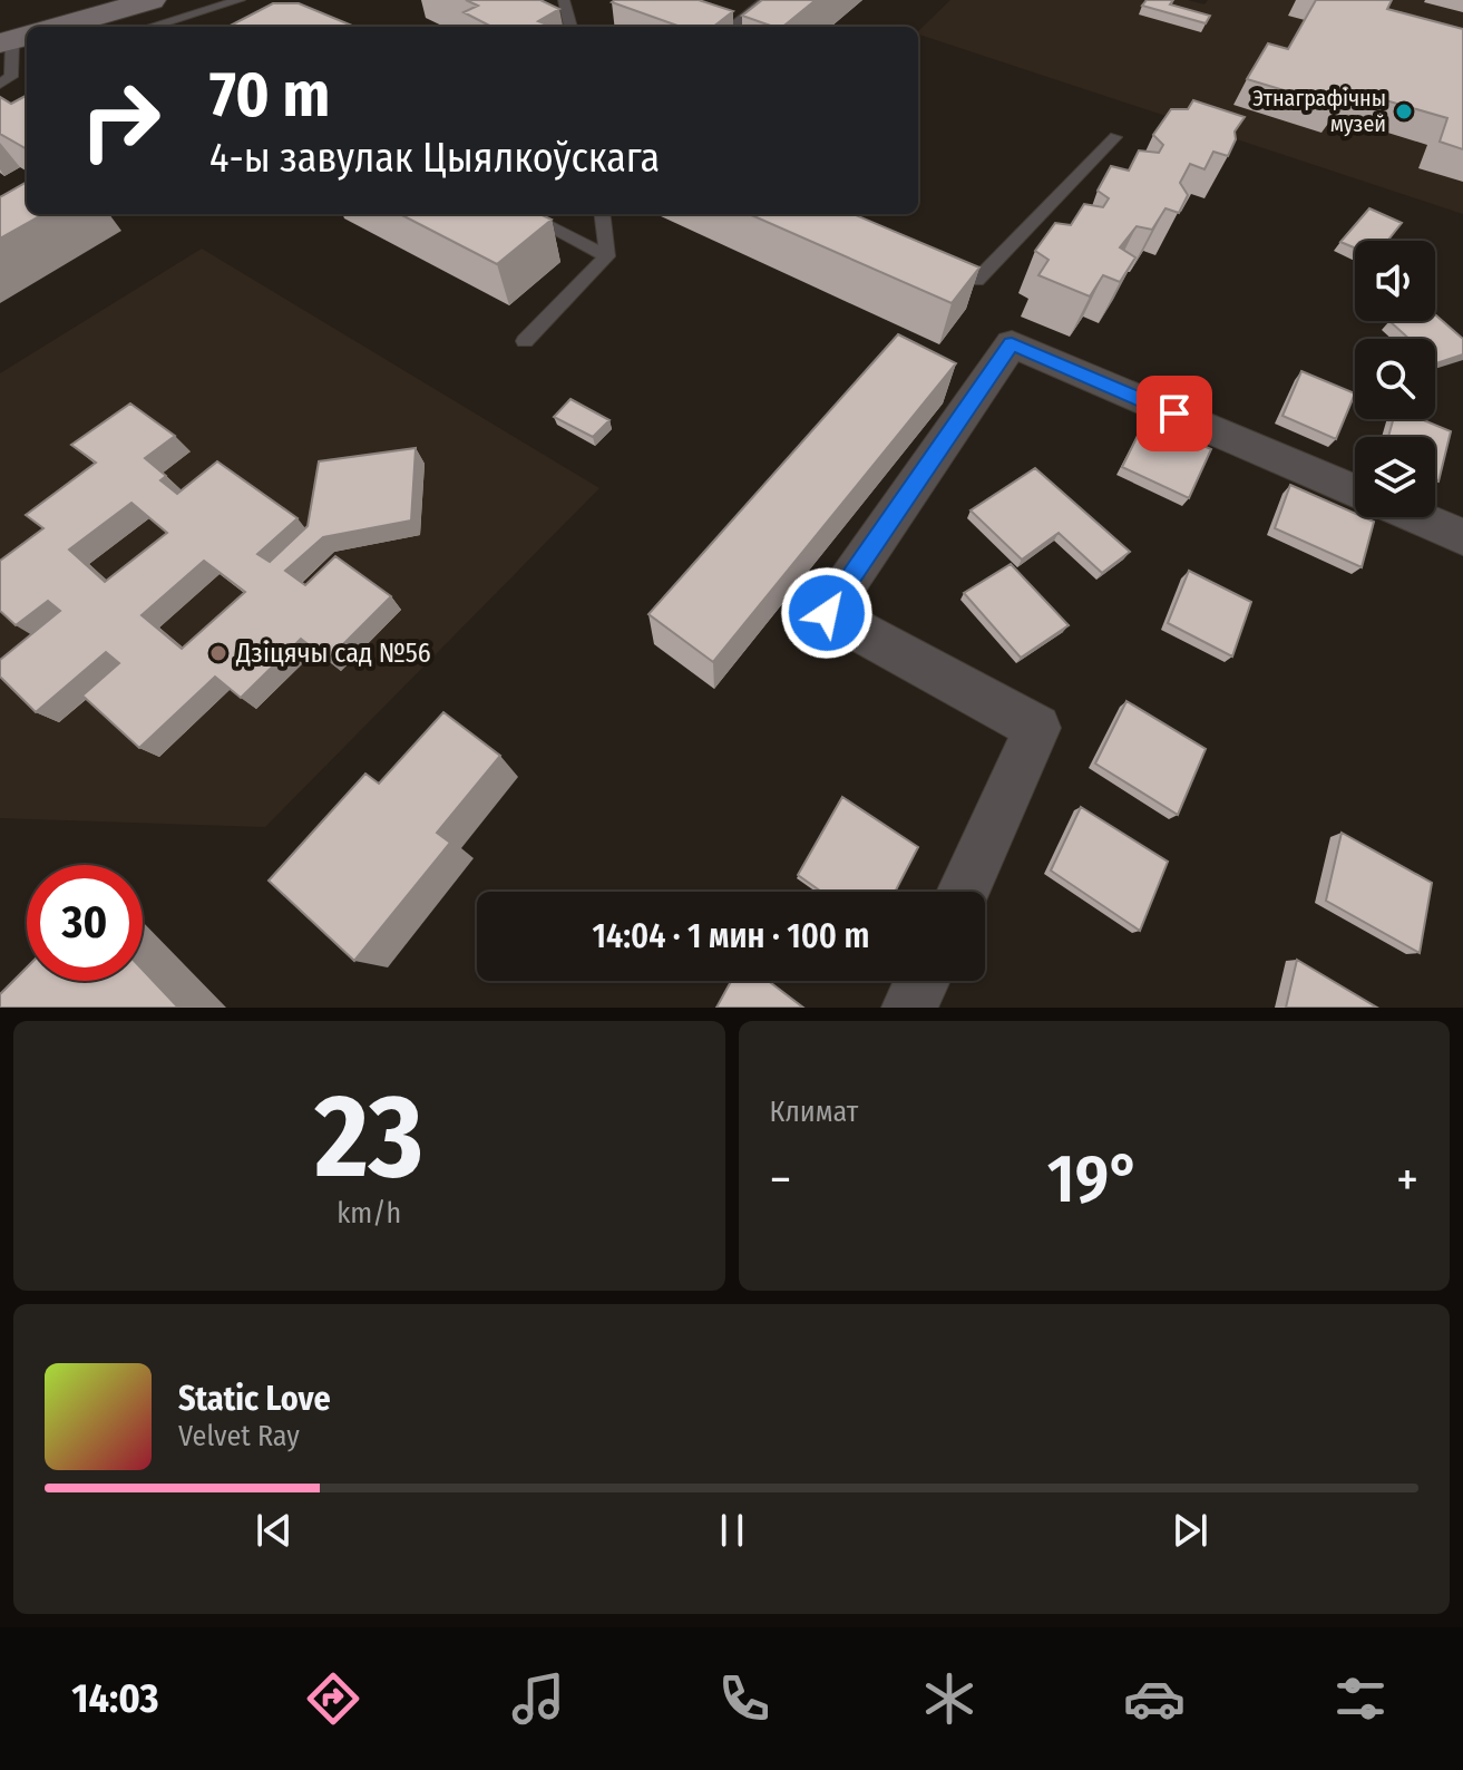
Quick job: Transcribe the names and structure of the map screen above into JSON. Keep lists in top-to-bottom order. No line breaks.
{"places":["Этнаграфічны музей","Дзіцячы сад №56"],"page":{"turn":["70 m","4-ы завулак Цыялкоўскага"],"limit":"30","trip":"14:04 · 1 мин · 100 m","tile":[["23","km/h"],"Климат"],"heat":["−","19°","+"],"song":["Static Love","Velvet Ray"],"tabs":"14:03"}}
